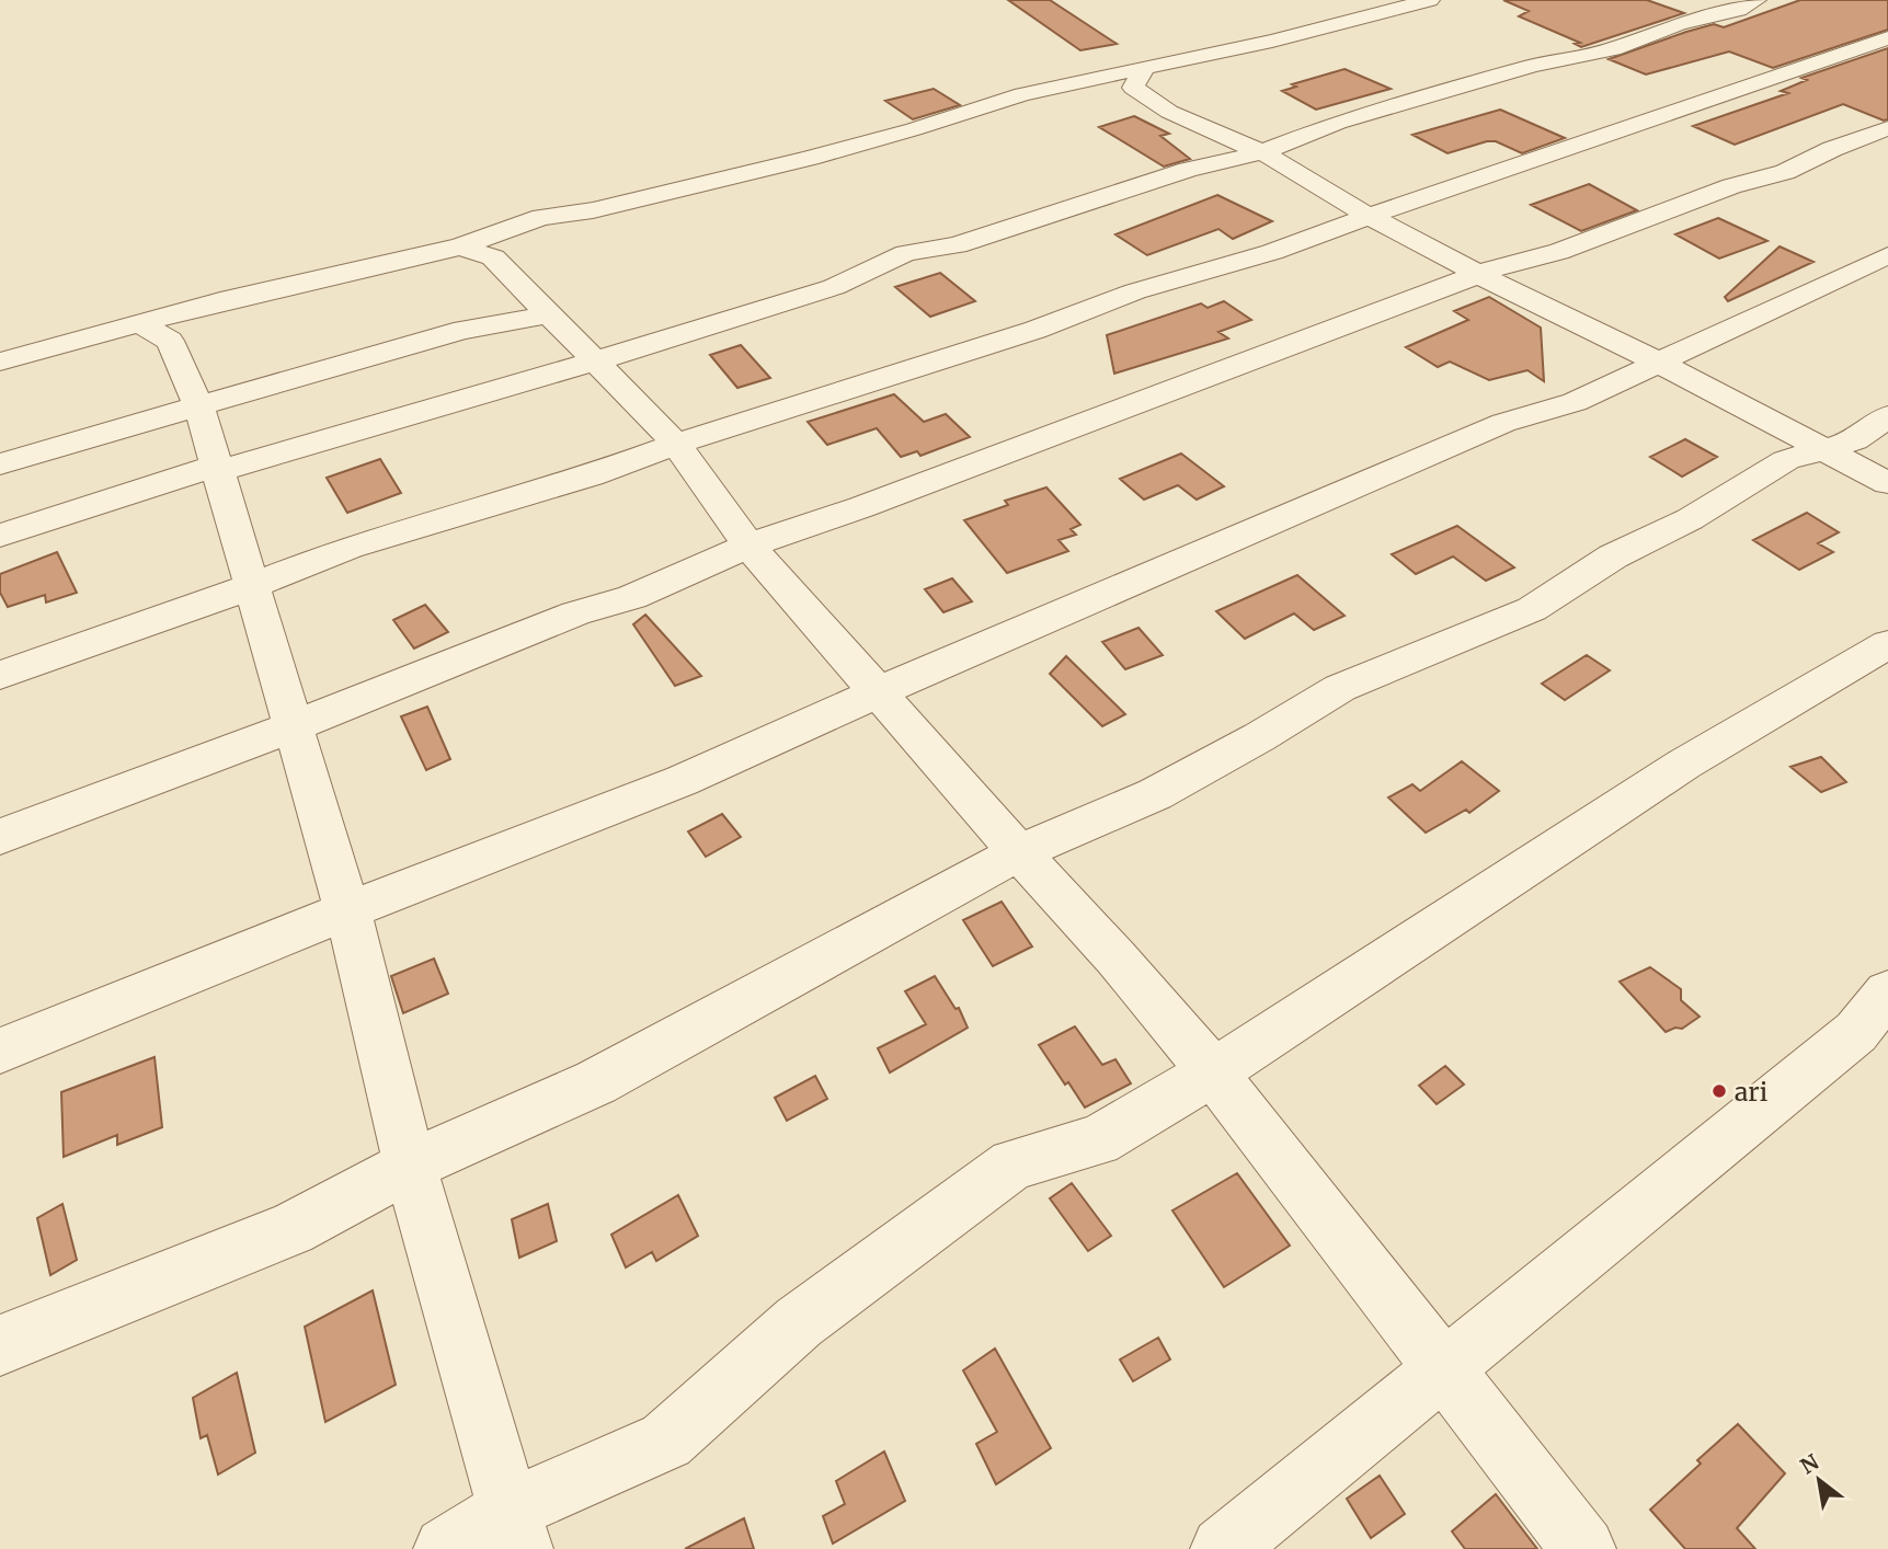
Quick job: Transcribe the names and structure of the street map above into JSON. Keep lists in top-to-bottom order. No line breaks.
{"places":["ari"],"north":"top left"}
